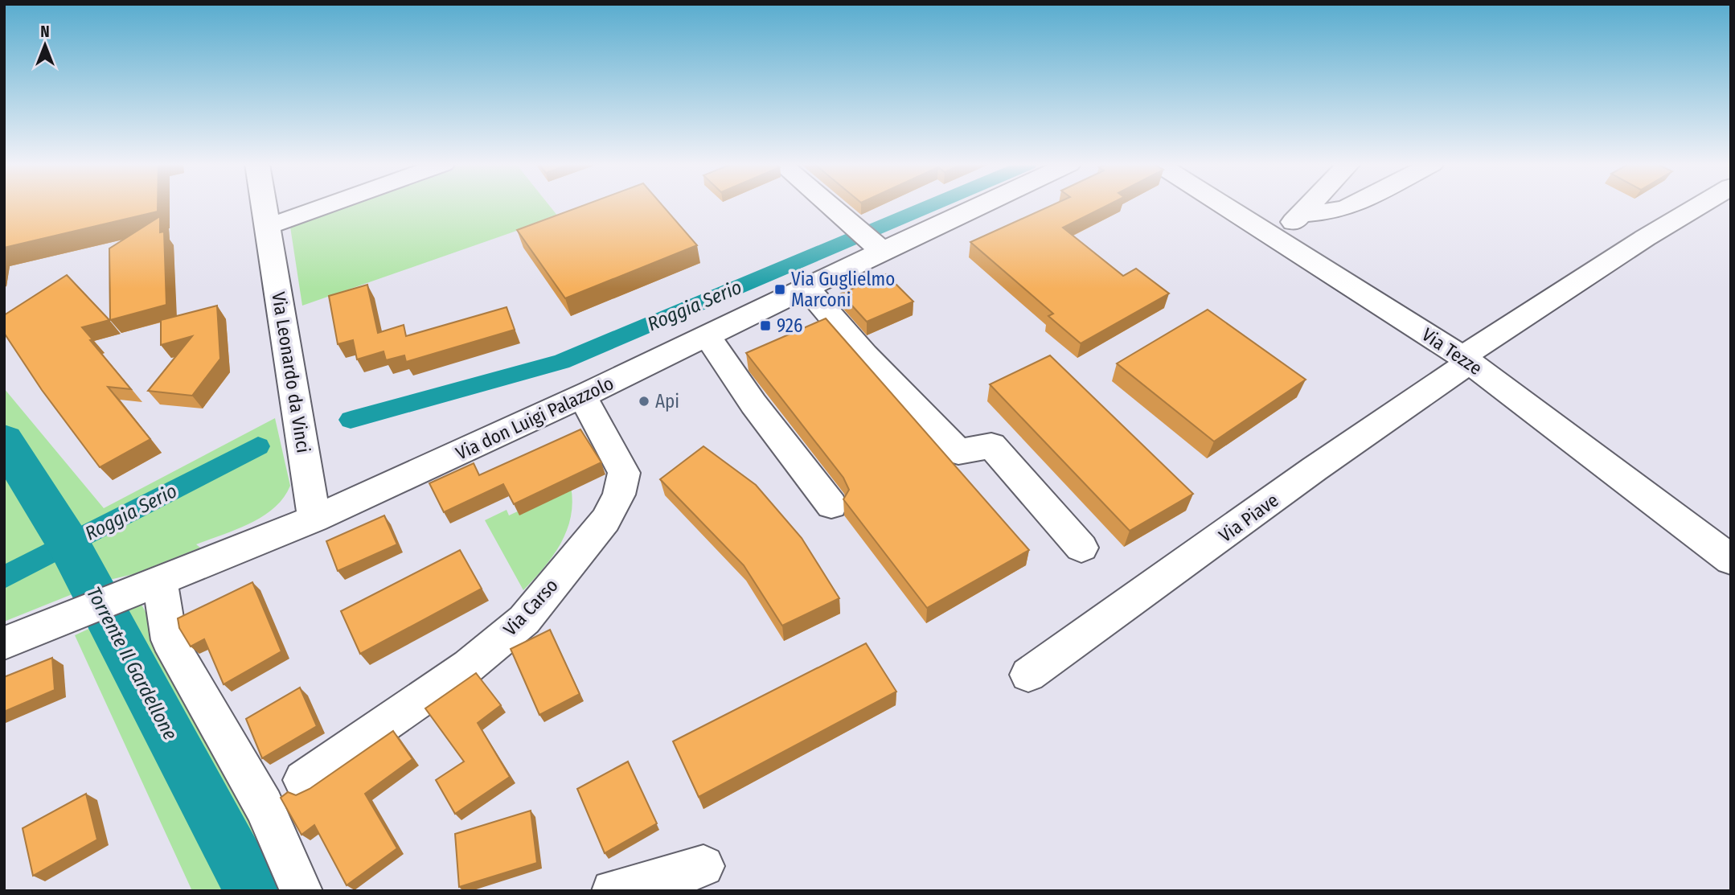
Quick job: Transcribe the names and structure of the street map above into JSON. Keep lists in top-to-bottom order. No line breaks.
{"streets":{"street":["Via Tezze","Via Leonardo da Vinci","Via don Luigi Palazzolo","Via Piave","Via Carso"]},"crossings":[["Via Tezze","Via Piave"],["Via Leonardo da Vinci","Via don Luigi Palazzolo"],["Via don Luigi Palazzolo","Via Carso"]],"water":["Roggia Serio","Torrente Il Gardellone"],"places":{"transit":["Via Guglielmo Marconi","926"],"other":["Api"]},"north":"top"}
